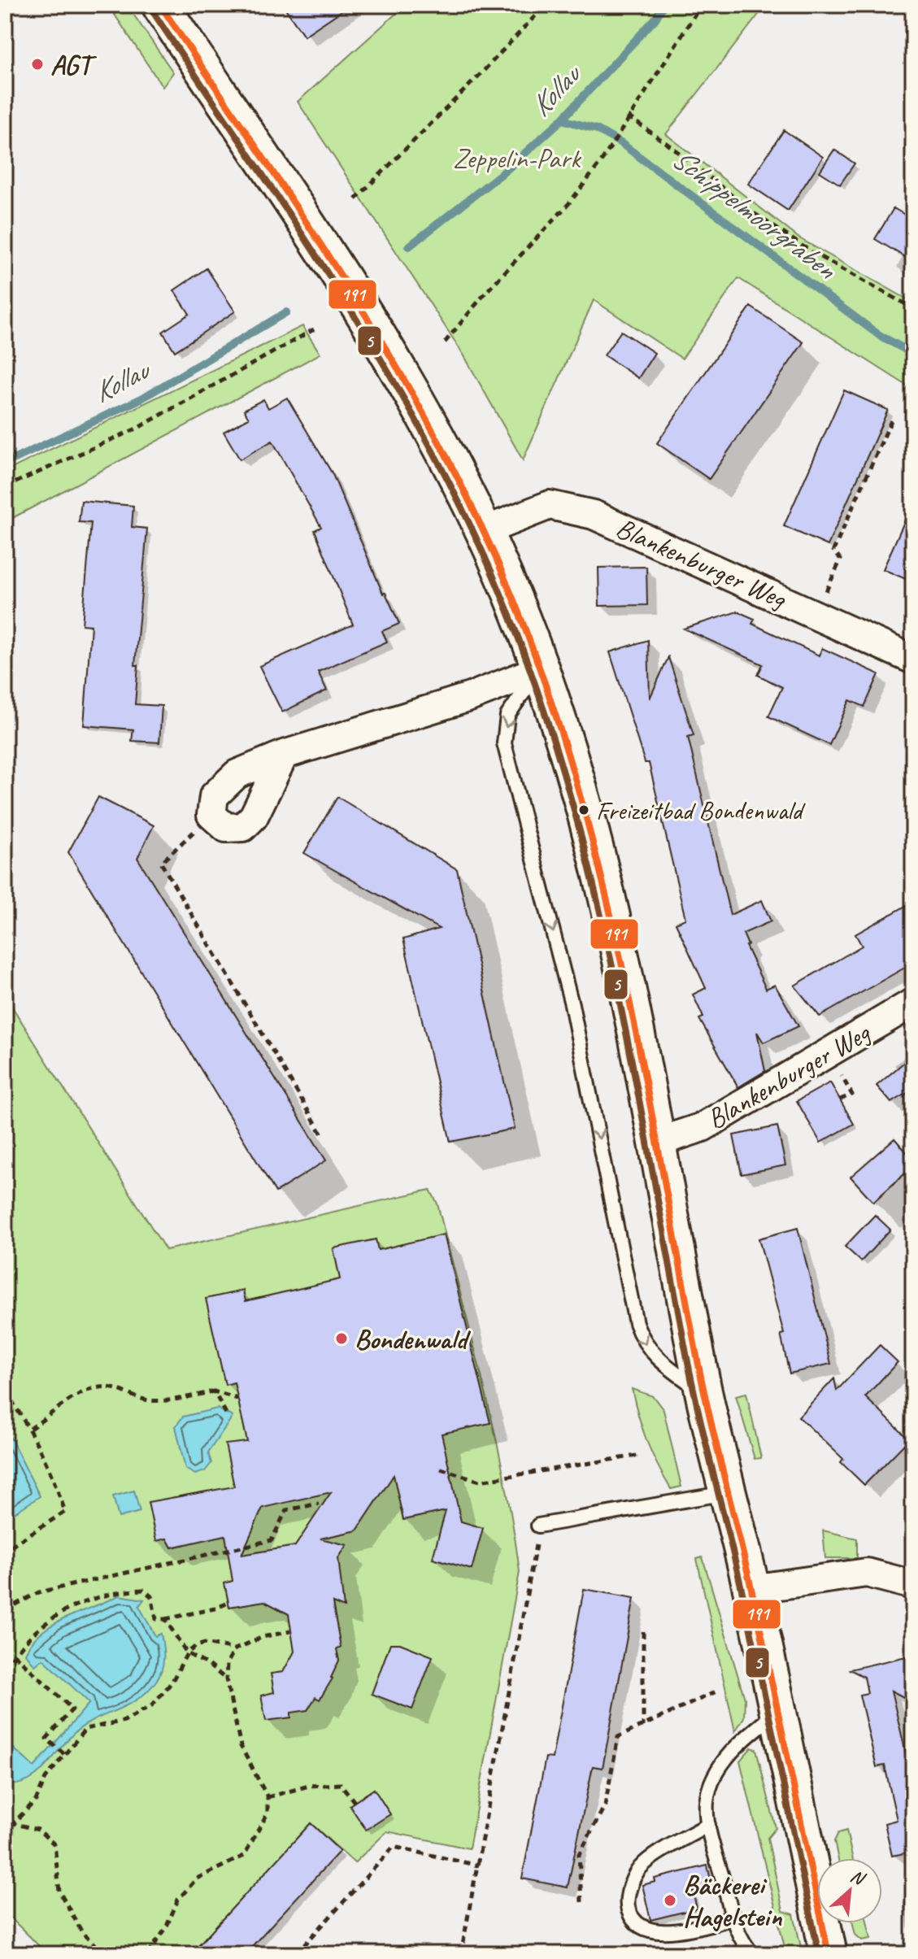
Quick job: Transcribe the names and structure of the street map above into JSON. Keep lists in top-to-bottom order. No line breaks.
{"streets":{"street":["Blankenburger Weg"]},"water":["Kollau","Schippelmoorgraben"],"parks":["Zeppelin-Park"],"places":["AGT","Freizeitbad Bondenwald","Bondenwald","Bäckerei Hagelstein"],"lines":["transit line 191","transit line 5"],"north":"top right"}
